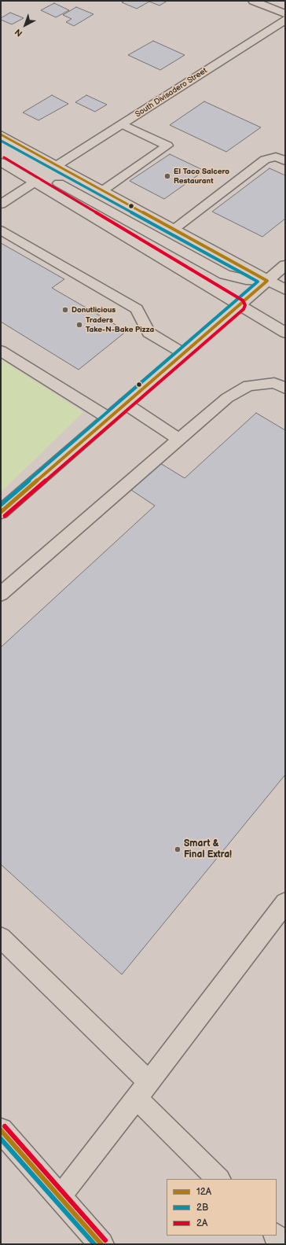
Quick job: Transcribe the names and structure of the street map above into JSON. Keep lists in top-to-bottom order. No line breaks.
{"streets":{"main road":["South Divisadero Street"]},"places":["El Taco Salcero Restaurant","Donutlicious","Traders Take-N-Bake Pizza","Smart & Final Extra!"],"lines":["transit line 12A","transit line 2B","transit line 2A"],"legend":["12A","2B","2A"],"north":"bottom left"}
